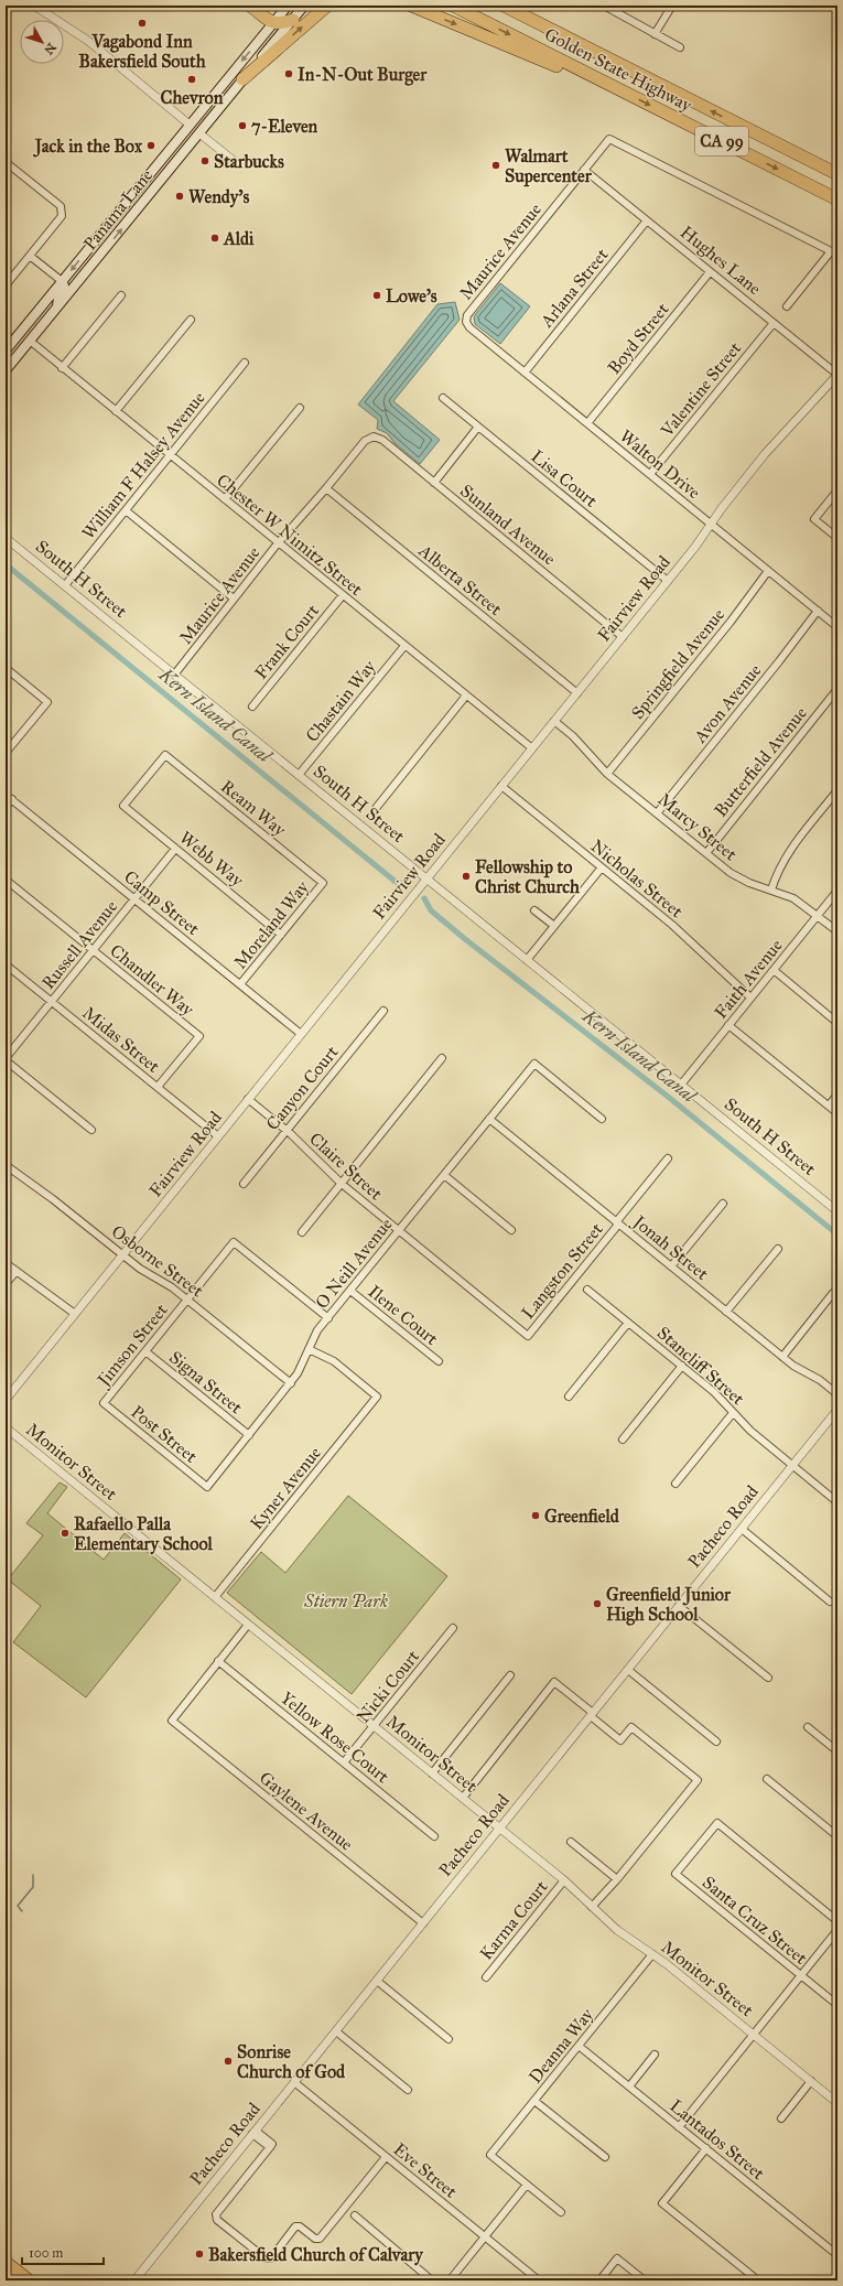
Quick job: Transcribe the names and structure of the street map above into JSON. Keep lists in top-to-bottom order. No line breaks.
{"streets":{"highway":["Golden State Highway","CA 99"],"main road":["Panama Lane"],"street":["Maurice Avenue","Hughes Lane","Arlana Street","Boyd Street","Valentine Street","Walton Drive","William F Halsey Avenue","Lisa Court","Sunland Avenue","Chester W Nimitz Street","South H Street","Alberta Street","Fairview Road","Frank Court","Springfield Avenue","Chastain Way","Avon Avenue","Butterfield Avenue","Ream Way","Marcy Street","Webb Way","Nicholas Street","Camp Street","Moreland Way","Russell Avenue","Faith Avenue","Chandler Way","Midas Street","Canyon Court","Claire Street","Jonah Street","Osborne Street","O Neill Avenue","Langston Street","Ilene Court","Jimson Street","Stancliff Street","Signa Street","Post Street","Monitor Street","Kyner Avenue","Pacheco Road","Nicki Court","Yellow Rose Court","Gaylene Avenue","Karma Court","Santa Cruz Street","Deanna Way","Lantados Street","Eve Street"]},"crossings":[["Panama Lane","Chester W Nimitz Street"],["Maurice Avenue","Hughes Lane"],["Maurice Avenue","Walton Drive"],["Maurice Avenue","Sunland Avenue"],["Maurice Avenue","Chester W Nimitz Street"],["Maurice Avenue","South H Street"],["Maurice Avenue","Alberta Street"],["Hughes Lane","Arlana Street"],["Hughes Lane","Boyd Street"],["Hughes Lane","Valentine Street"],["Hughes Lane","Fairview Road"],["Arlana Street","Walton Drive"],["Boyd Street","Walton Drive"],["Valentine Street","Walton Drive"],["Walton Drive","Fairview Road"],["Walton Drive","Springfield Avenue"],["Walton Drive","Avon Avenue"],["William F Halsey Avenue","Chester W Nimitz Street"],["William F Halsey Avenue","South H Street"],["Lisa Court","Fairview Road"],["Sunland Avenue","Fairview Road"],["Chester W Nimitz Street","Fairview Road"],["Chester W Nimitz Street","Frank Court"],["Chester W Nimitz Street","Chastain Way"],["South H Street","Fairview Road"],["South H Street","Chastain Way"],["South H Street","Faith Avenue"],["Alberta Street","Fairview Road"],["Fairview Road","Marcy Street"],["Fairview Road","Nicholas Street"],["Fairview Road","Camp Street"],["Fairview Road","Midas Street"],["Fairview Road","Claire Street"],["Fairview Road","Osborne Street"],["Springfield Avenue","Marcy Street"],["Avon Avenue","Marcy Street"],["Butterfield Avenue","Marcy Street"],["Ream Way","Webb Way"],["Ream Way","Moreland Way"],["Marcy Street","Faith Avenue"],["Webb Way","Moreland Way"],["Webb Way","Russell Avenue"],["Nicholas Street","Faith Avenue"],["Camp Street","Moreland Way"],["Camp Street","Russell Avenue"],["Russell Avenue","Chandler Way"],["Russell Avenue","Midas Street"],["Chandler Way","Midas Street"],["Canyon Court","Claire Street"],["Claire Street","O Neill Avenue"],["Claire Street","Langston Street"],["Jonah Street","O Neill Avenue"],["Jonah Street","Langston Street"],["Osborne Street","O Neill Avenue"],["Osborne Street","Jimson Street"],["O Neill Avenue","Ilene Court"],["O Neill Avenue","Jimson Street"],["O Neill Avenue","Signa Street"],["O Neill Avenue","Post Street"],["O Neill Avenue","Kyner Avenue"],["Jimson Street","Signa Street"],["Jimson Street","Post Street"],["Stancliff Street","Pacheco Road"],["Monitor Street","Kyner Avenue"],["Monitor Street","Pacheco Road"],["Monitor Street","Nicki Court"],["Monitor Street","Karma Court"],["Monitor Street","Deanna Way"],["Pacheco Road","Gaylene Avenue"],["Pacheco Road","Eve Street"],["Nicki Court","Yellow Rose Court"],["Yellow Rose Court","Gaylene Avenue"],["Deanna Way","Lantados Street"]],"water":["Kern Island Canal"],"parks":["Stiern Park"],"places":["Vagabond Inn Bakersfield South","In-N-Out Burger","Chevron","7-Eleven","Jack in the Box","Starbucks","Walmart Supercenter","Wendy's","Aldi","Lowe's","Fellowship to Christ Church","Greenfield","Rafaello Palla Elementary School","Greenfield Junior High School","Sonrise Church of God","Bakersfield Church of Calvary"],"scale_bar":"100 m","north":"bottom right"}
